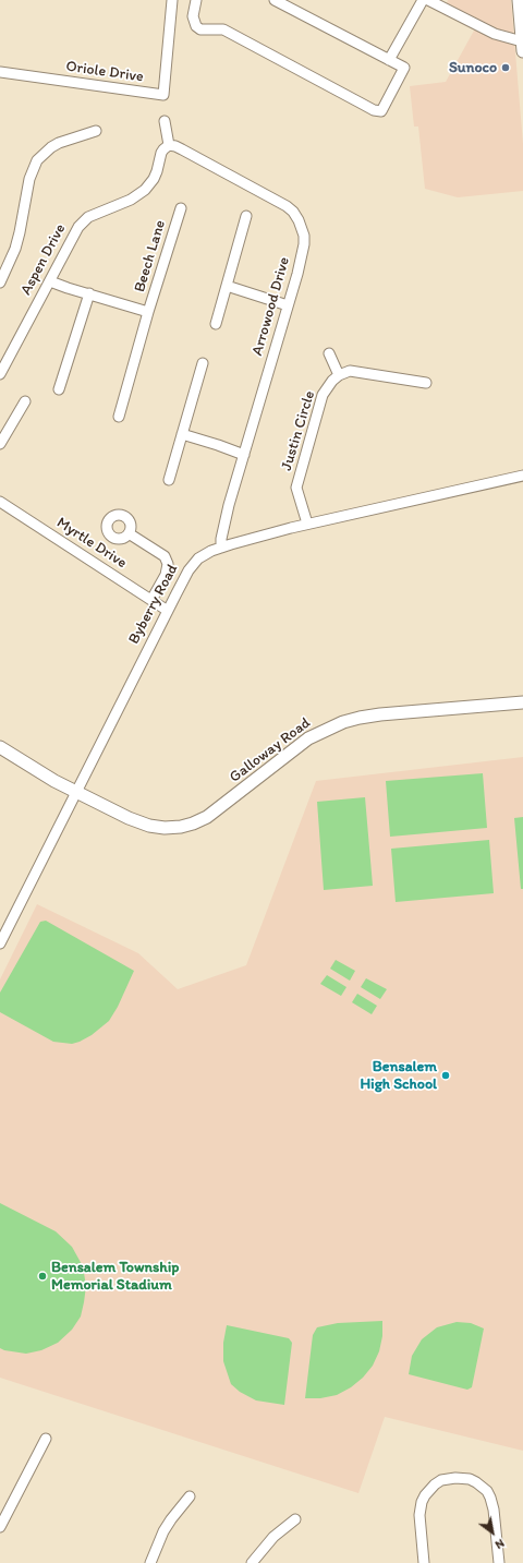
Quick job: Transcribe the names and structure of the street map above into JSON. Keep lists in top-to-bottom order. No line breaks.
{"streets":{"main road":["Galloway Road"],"street":["Oriole Drive","Beech Lane","Aspen Drive","Arrowood Drive","Justin Circle","Myrtle Drive","Byberry Road"]},"crossings":[["Beech Lane","Aspen Drive"],["Aspen Drive","Arrowood Drive"],["Arrowood Drive","Byberry Road"],["Justin Circle","Byberry Road"],["Myrtle Drive","Byberry Road"],["Byberry Road","Galloway Road"]],"places":["Sunoco","Bensalem High School","Bensalem Township Memorial Stadium"],"north":"bottom right"}
